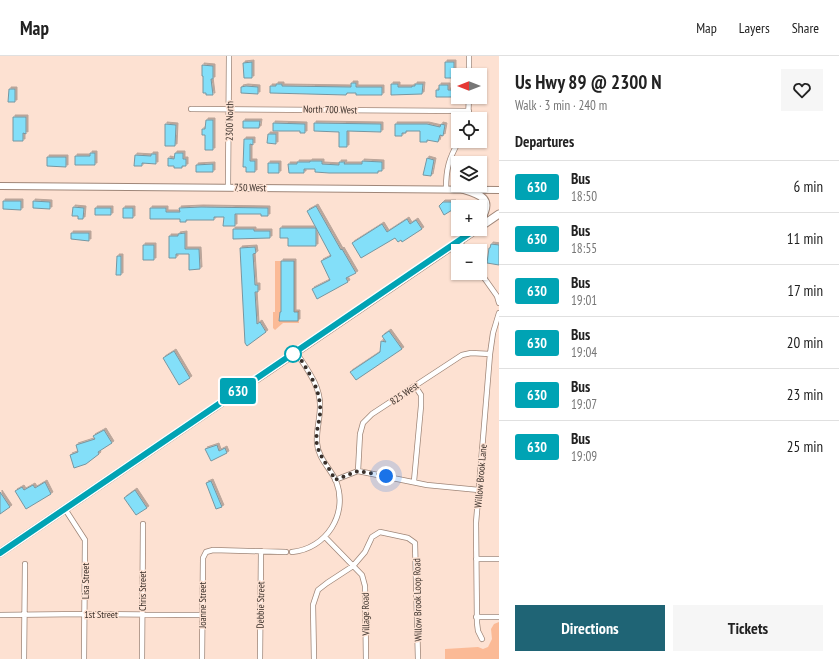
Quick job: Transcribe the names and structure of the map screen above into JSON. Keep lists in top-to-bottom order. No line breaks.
{"streets":{"street":["North 700 West","2300 North","750 West","825 West","Willow Brook Lane","Lisa Street","Chris Street","Willow Brook Loop Road","Joanne Street","Debbie Street","1st Street","Village Road"]},"crossings":[["North 700 West","2300 North"],["2300 North","750 West"],["825 West","Willow Brook Lane"],["Lisa Street","1st Street"],["Chris Street","1st Street"],["Willow Brook Loop Road","Village Road"],["Joanne Street","Debbie Street"],["Joanne Street","1st Street"]],"lines":["bus line 630"],"north":"left","page":{"header":"Map","nav":["Map","Layers","Share"],"on_map":"630","heading":[["Us Hwy 89 @ 2300 N","Walk · 3 min · 240 m"],"Departures"],"map_buttons":["+","−"],"list":[{"mark":"630","name":"Bus","note":"18:50","value":"6 min"},{"mark":"630","name":"Bus","note":"18:55","value":"11 min"},{"mark":"630","name":"Bus","note":"19:01","value":"17 min"},{"mark":"630","name":"Bus","note":"19:04","value":"20 min"},{"mark":"630","name":"Bus","note":"19:07","value":"23 min"},{"mark":"630","name":"Bus","note":"19:09","value":"25 min"}],"buttons":["Directions","Tickets"]}}
